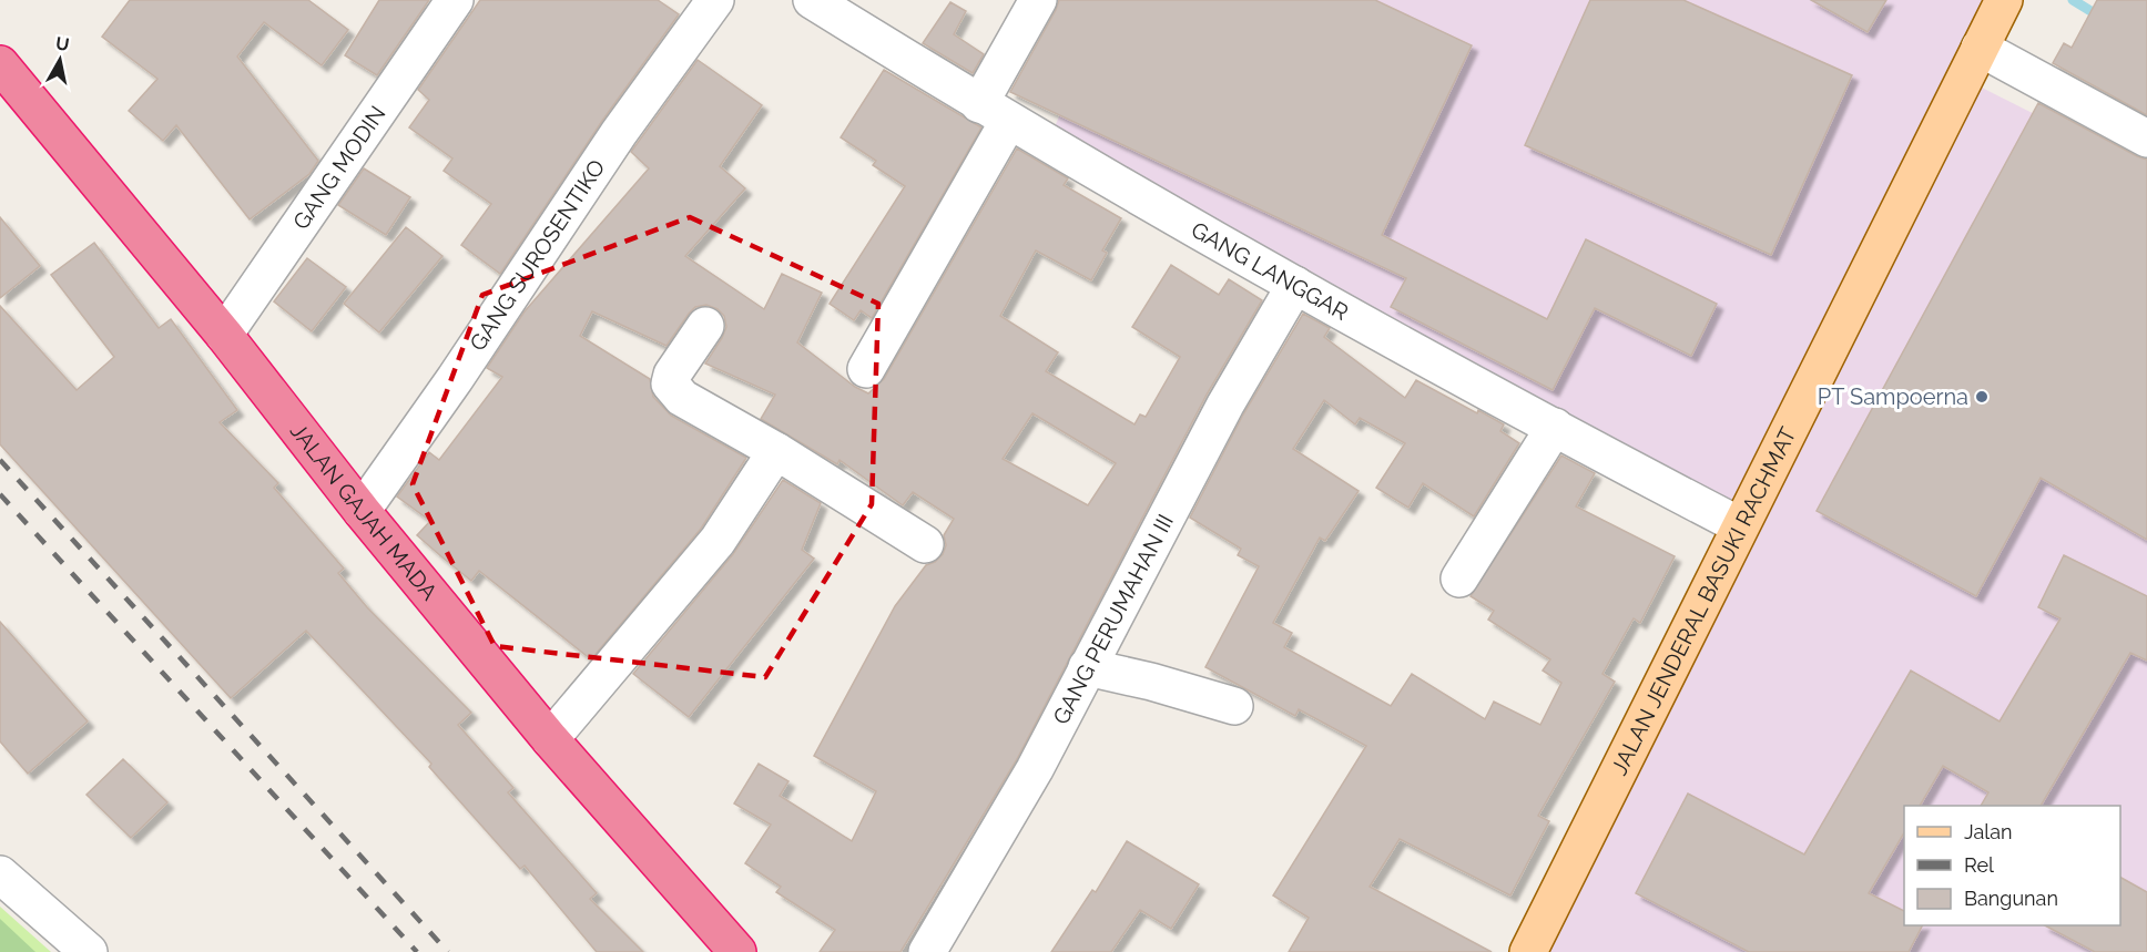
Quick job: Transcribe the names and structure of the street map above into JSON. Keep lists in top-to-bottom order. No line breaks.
{"streets":{"highway":["JALAN GAJAH MADA"],"main road":["JALAN JENDERAL BASUKI RACHMAT"],"street":["GANG MODIN","GANG SUROSENTIKO","GANG LANGGAR","GANG PERUMAHAN III"]},"crossings":[["GANG MODIN","JALAN GAJAH MADA"],["GANG SUROSENTIKO","JALAN GAJAH MADA"],["GANG LANGGAR","JALAN JENDERAL BASUKI RACHMAT"],["GANG LANGGAR","GANG PERUMAHAN III"]],"places":["PT Sampoerna"],"legend":["Jalan","Rel","Bangunan"],"north":"top"}
